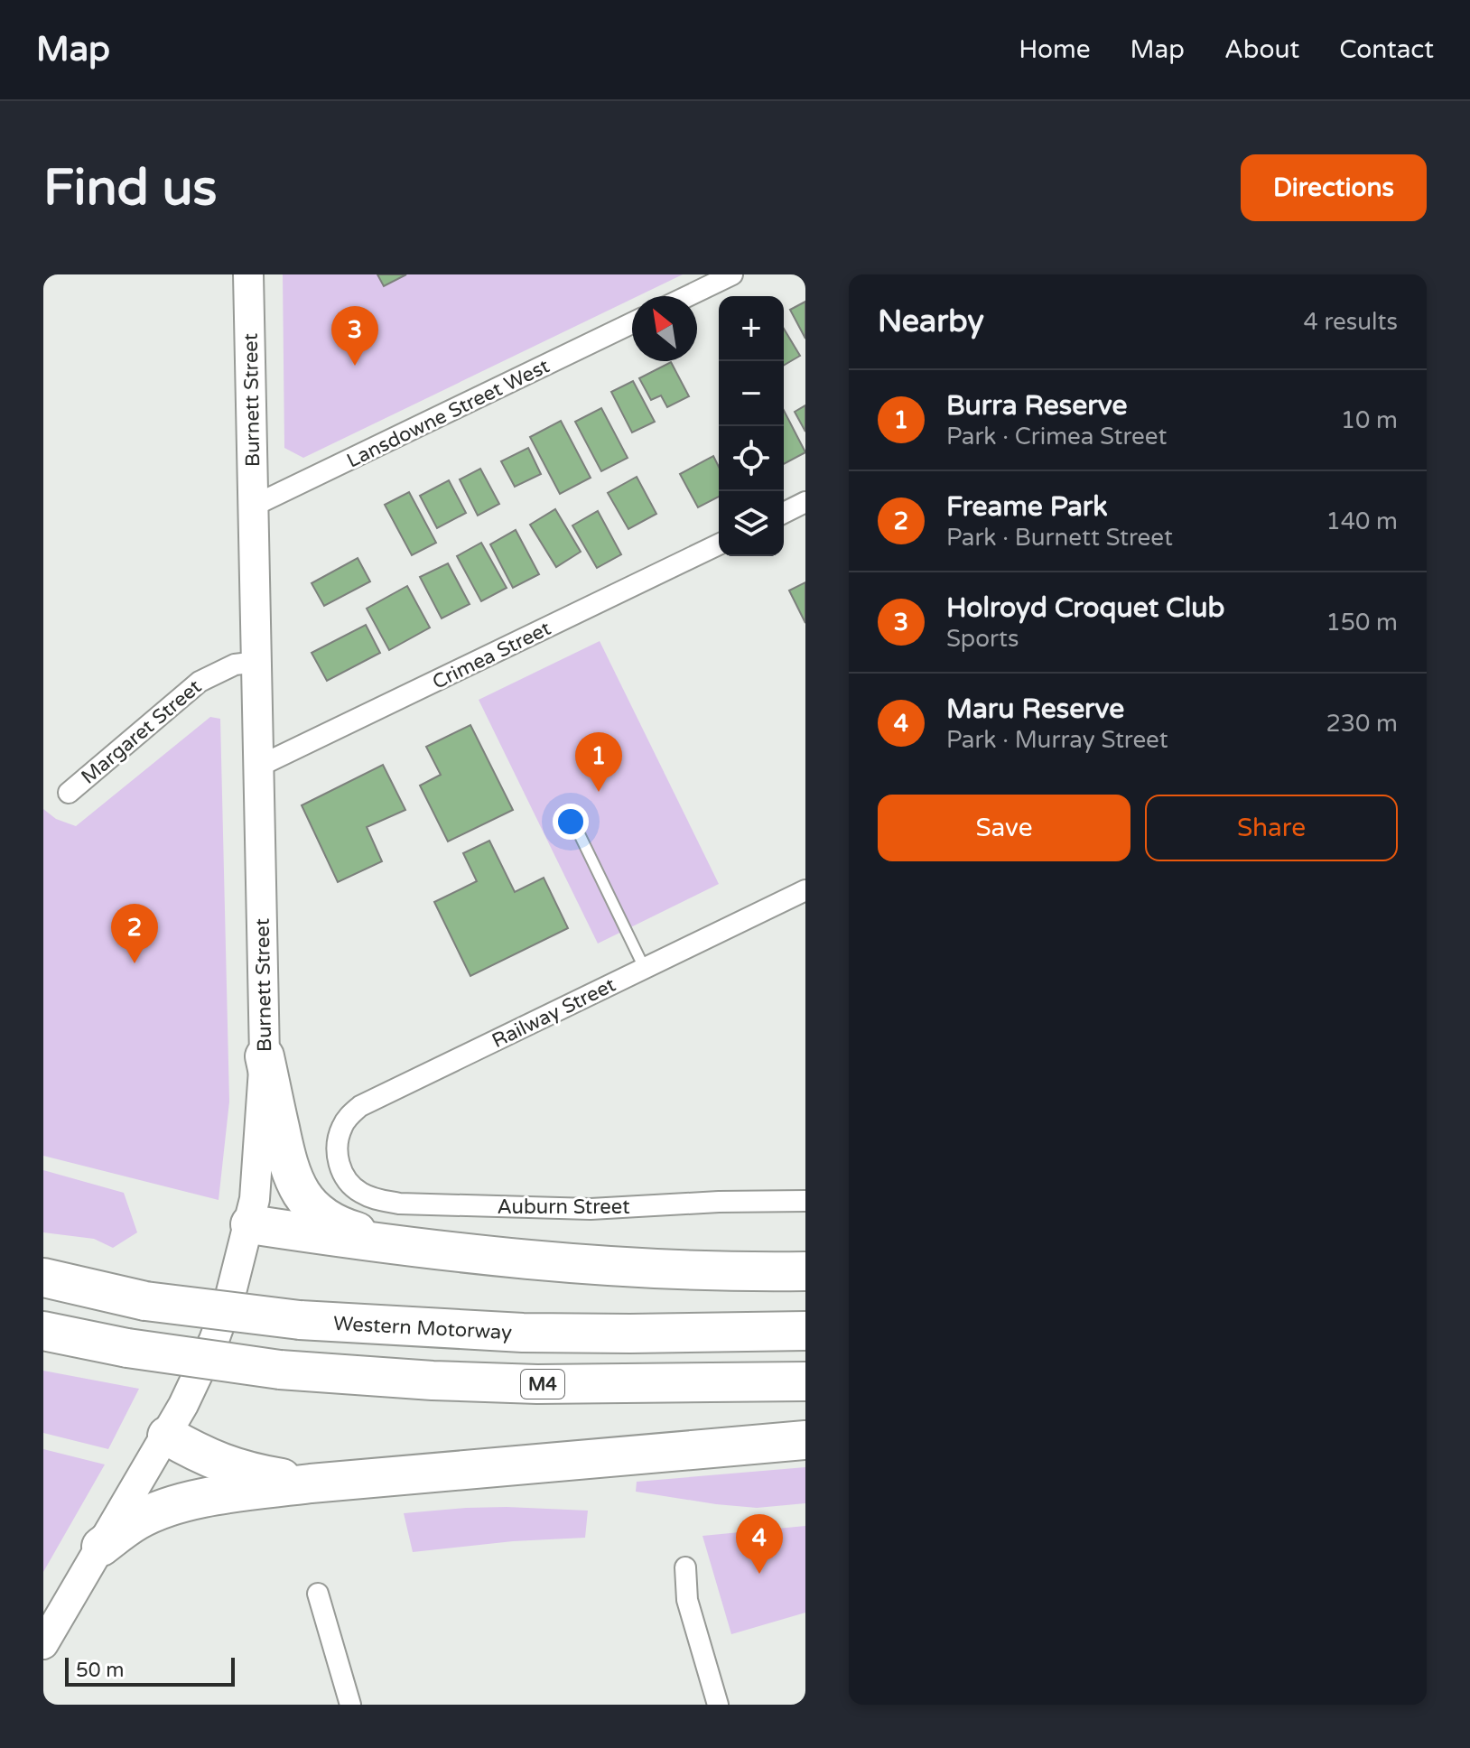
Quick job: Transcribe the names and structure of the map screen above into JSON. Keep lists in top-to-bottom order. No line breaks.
{"streets":{"highway":["Western Motorway","M4"],"main road":["Burnett Street"],"street":["Lansdowne Street West","Crimea Street","Margaret Street","Railway Street","Auburn Street"]},"crossings":[["Burnett Street","Lansdowne Street West"],["Burnett Street","Crimea Street"],["Burnett Street","Margaret Street"],["Railway Street","Auburn Street"]],"scale_bar":"50 m","north":"top left","page":{"header":"Map","nav":["Home","Map","About","Contact"],"buttons":["Directions",["Save","Share"]],"title":"Find us","heading":["Nearby","4 results"],"map_buttons":["+","−"],"pins":["3","1","2","4"],"list":[{"mark":"1","name":"Burra Reserve","note":"Park · Crimea Street","value":"10 m"},{"mark":"2","name":"Freame Park","note":"Park · Burnett Street","value":"140 m"},{"mark":"3","name":"Holroyd Croquet Club","note":"Sports","value":"150 m"},{"mark":"4","name":"Maru Reserve","note":"Park · Murray Street","value":"230 m"}],"scale":"50 m"}}
